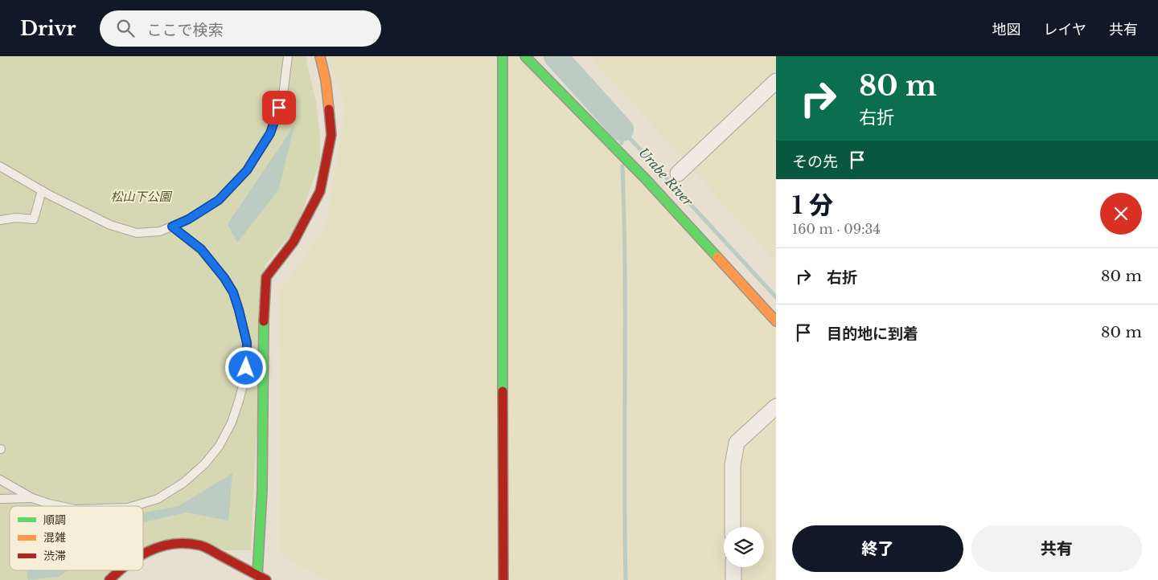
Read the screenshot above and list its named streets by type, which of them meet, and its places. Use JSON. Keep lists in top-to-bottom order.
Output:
{
  "water": ["Urabe River"],
  "parks": ["松山下公園"],
  "legend": ["順調", "混雑", "渋滞"],
  "page": {
    "header": "Drivr",
    "search": "ここで検索",
    "nav": ["地図", "レイヤ", "共有"],
    "turn": ["80 m", "右折"],
    "then": "その先",
    "heading": ["1 分", "160 m · 09:34"],
    "list": [
      {
        "name": "右折",
        "value": "80 m"
      },
      {
        "name": "目的地に到着",
        "value": "80 m"
      }
    ],
    "buttons": ["終了", "共有"]
  }
}
